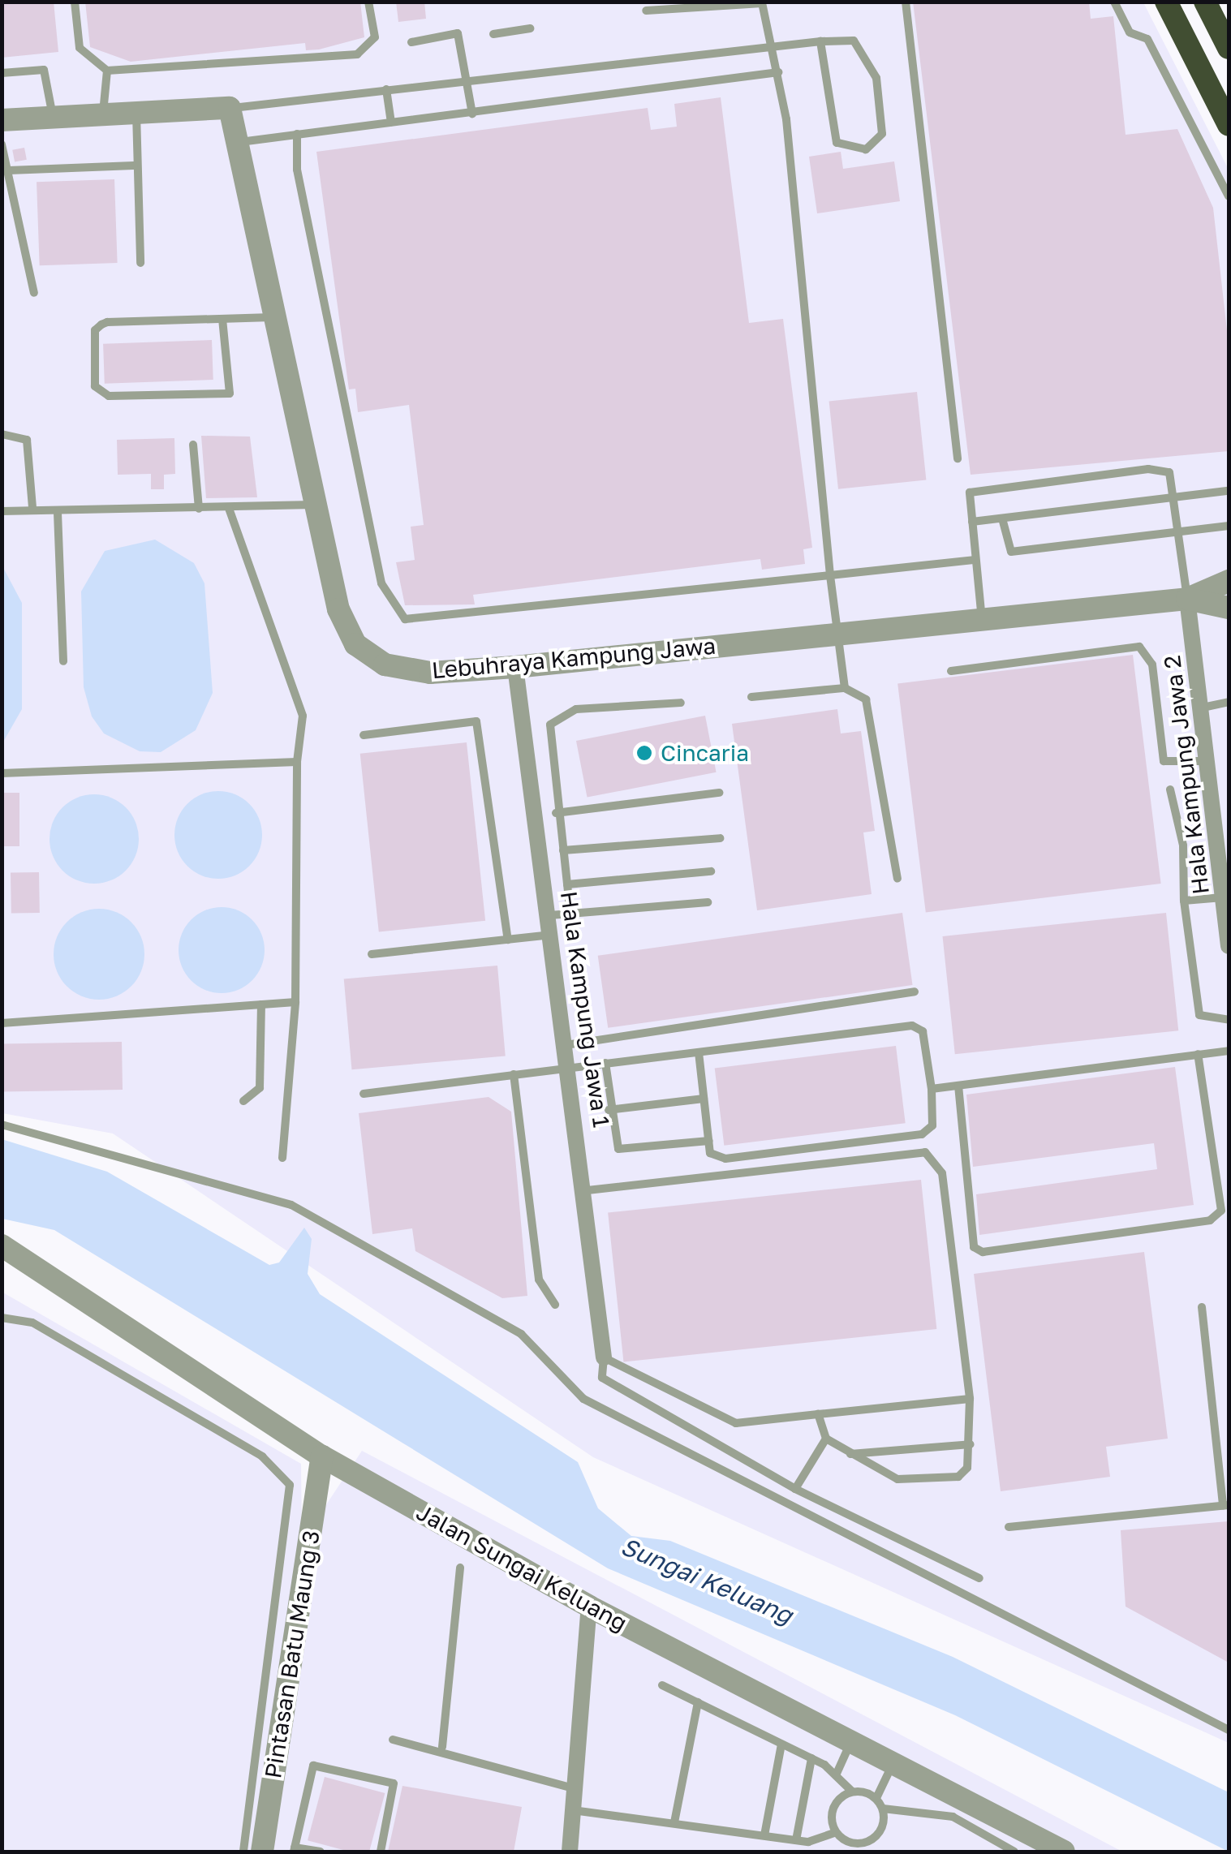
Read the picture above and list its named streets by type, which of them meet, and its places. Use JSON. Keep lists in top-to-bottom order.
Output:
{
  "streets": {
    "street": [
      "Lebuhraya Kampung Jawa",
      "Hala Kampung Jawa 2",
      "Hala Kampung Jawa 1",
      "Jalan Sungai Keluang",
      "Pintasan Batu Maung 3"
    ]
  },
  "crossings": [
    ["Lebuhraya Kampung Jawa", "Hala Kampung Jawa 2"],
    ["Lebuhraya Kampung Jawa", "Hala Kampung Jawa 1"],
    ["Jalan Sungai Keluang", "Pintasan Batu Maung 3"]
  ],
  "water": ["Sungai Keluang"],
  "places": ["Cincaria"]
}
